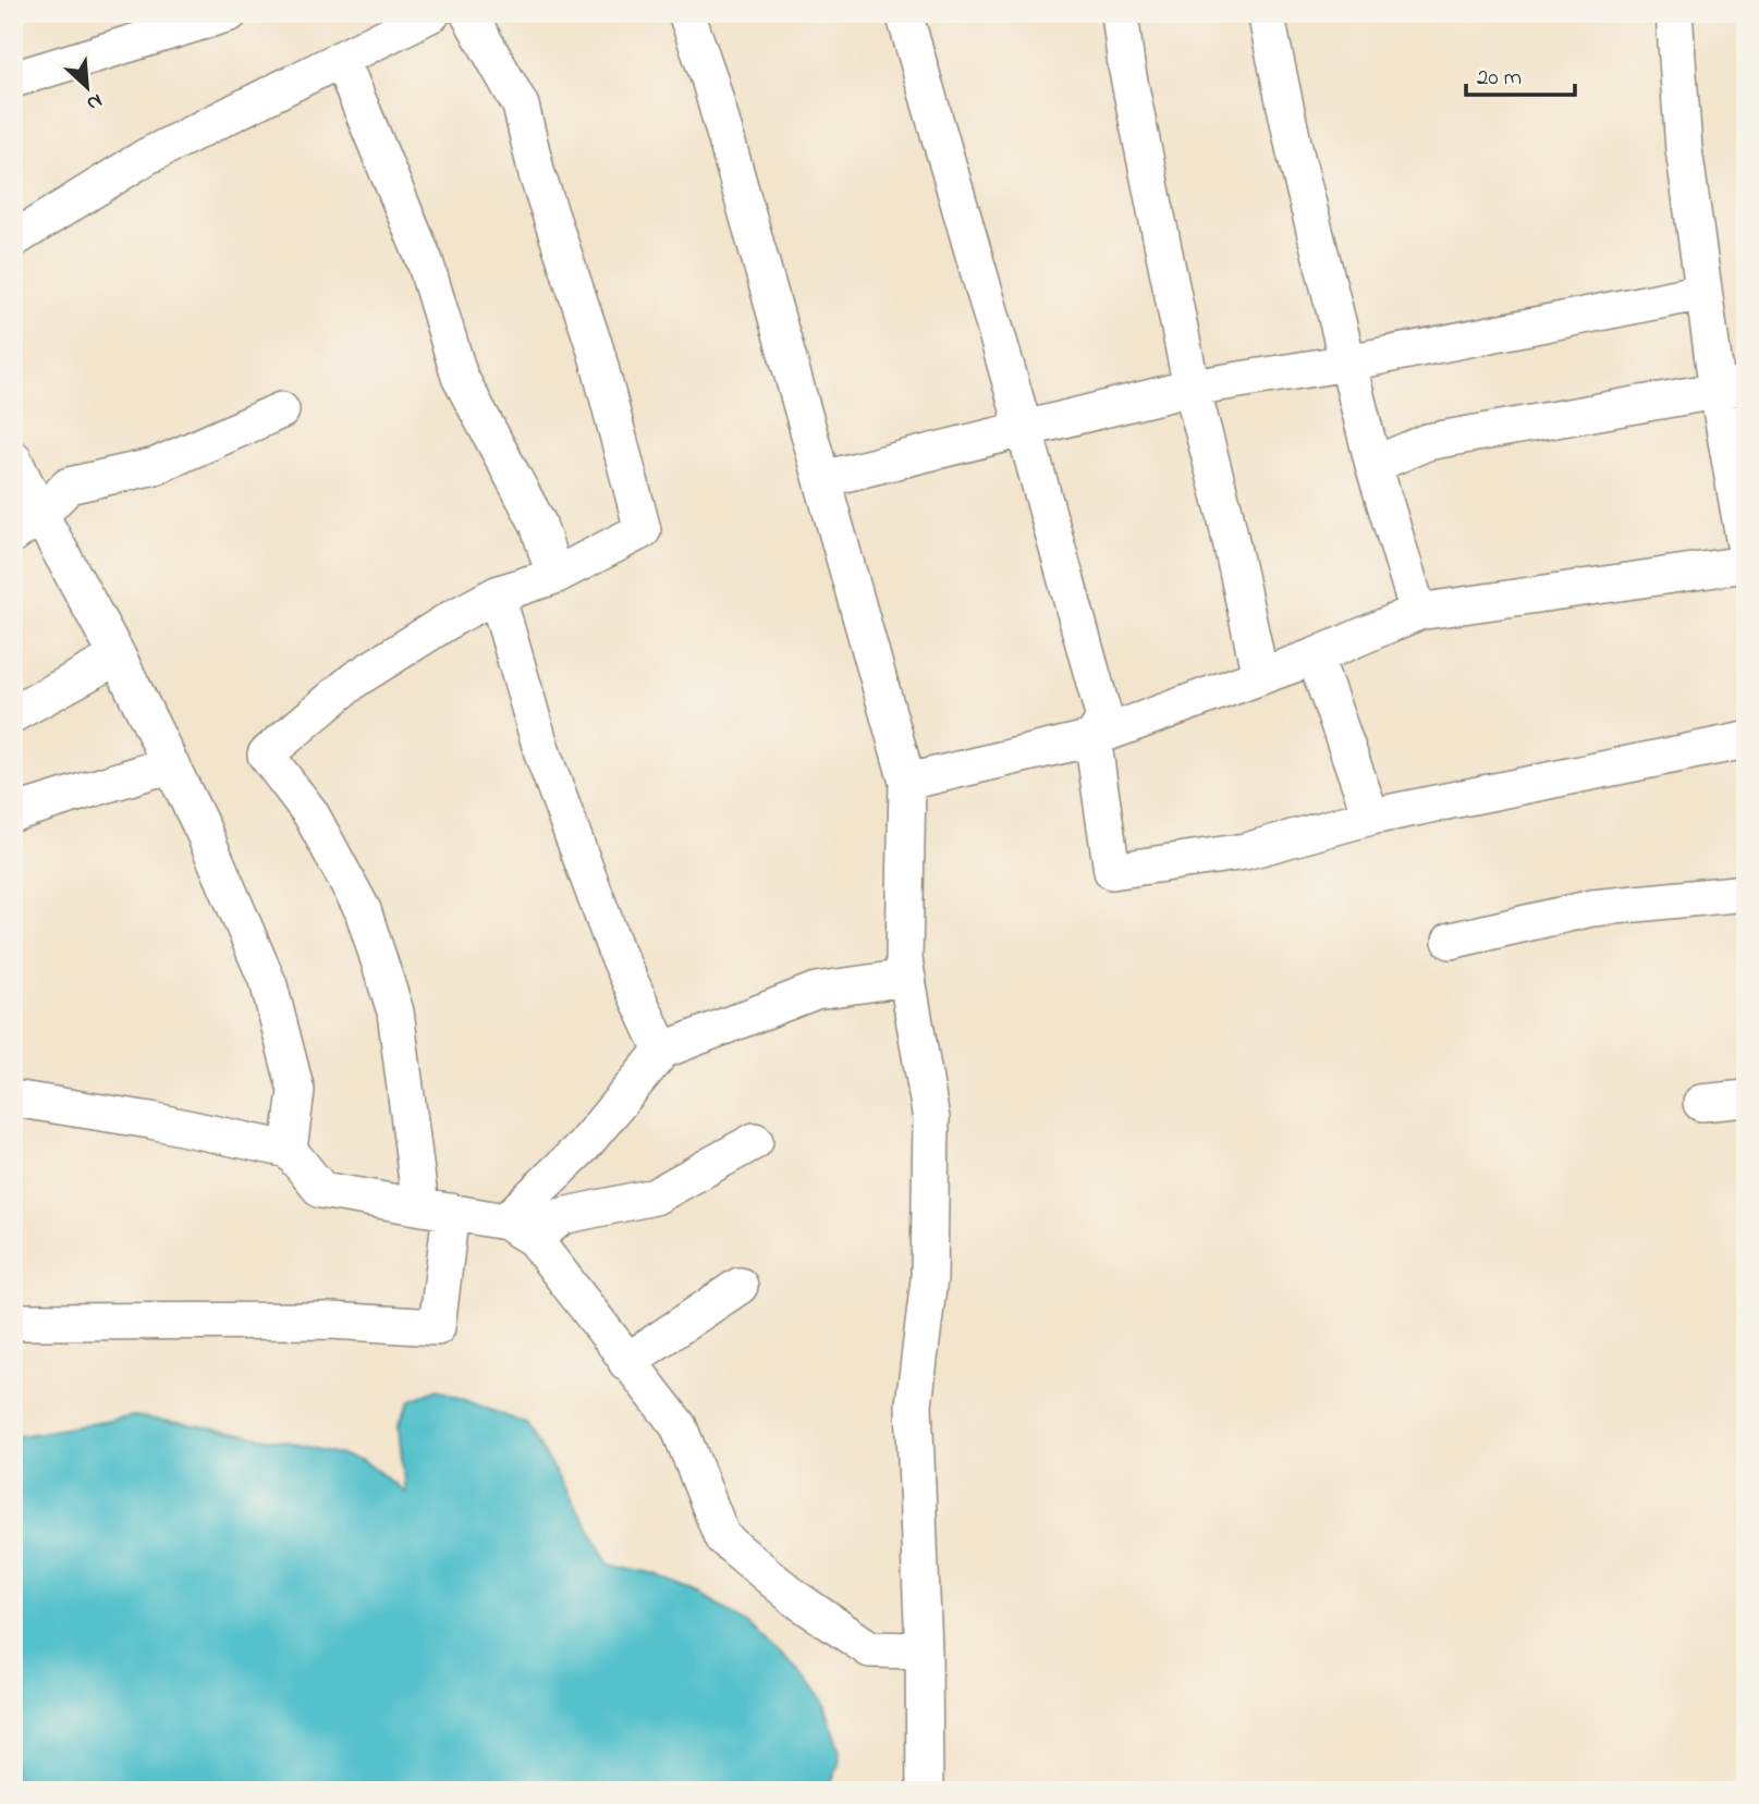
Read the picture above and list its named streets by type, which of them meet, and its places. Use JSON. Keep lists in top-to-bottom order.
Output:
{
  "scale_bar": "20 m",
  "north": "bottom right"
}
